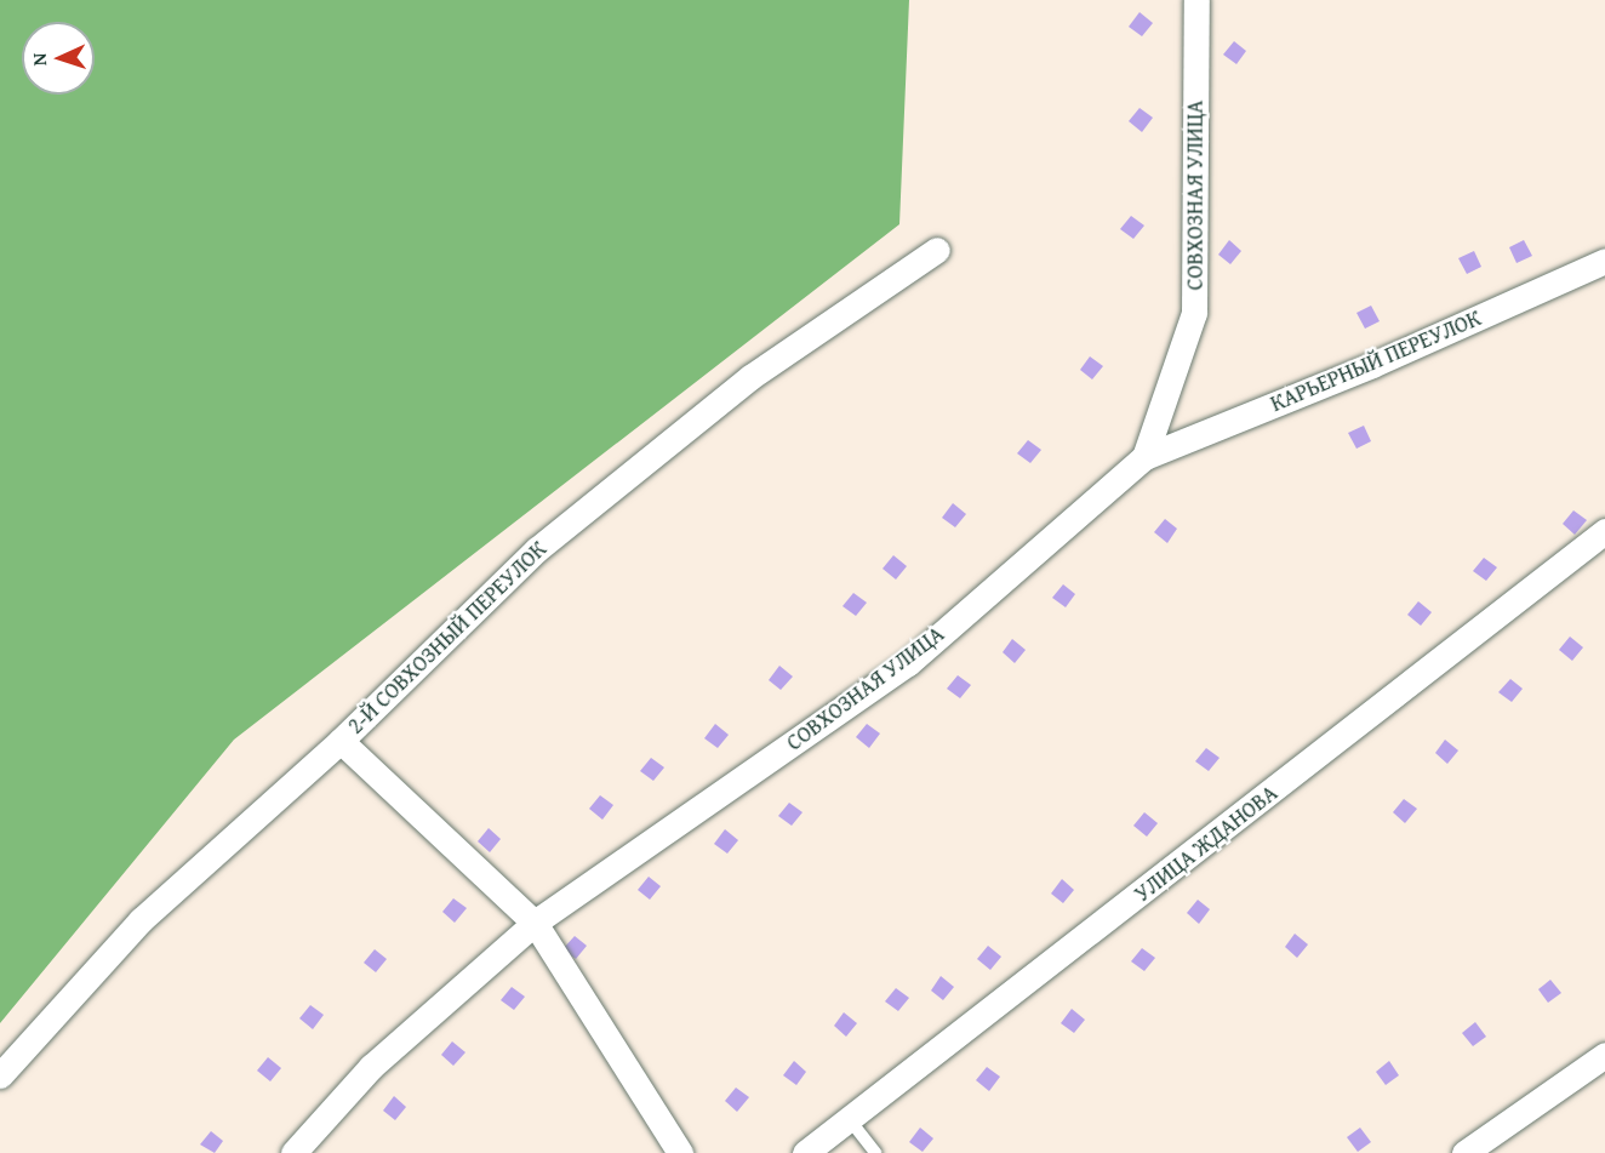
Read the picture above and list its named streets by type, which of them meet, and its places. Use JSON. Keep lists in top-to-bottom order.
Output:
{
  "streets": {
    "street": [
      "СОВХОЗНАЯ УЛИЦА",
      "КАРЬЕРНЫЙ ПЕРЕУЛОК",
      "2-Й СОВХОЗНЫЙ ПЕРЕУЛОК",
      "УЛИЦА ЖДАНОВА"
    ]
  },
  "crossings": [
    ["СОВХОЗНАЯ УЛИЦА", "КАРЬЕРНЫЙ ПЕРЕУЛОК"]
  ],
  "north": "left"
}
